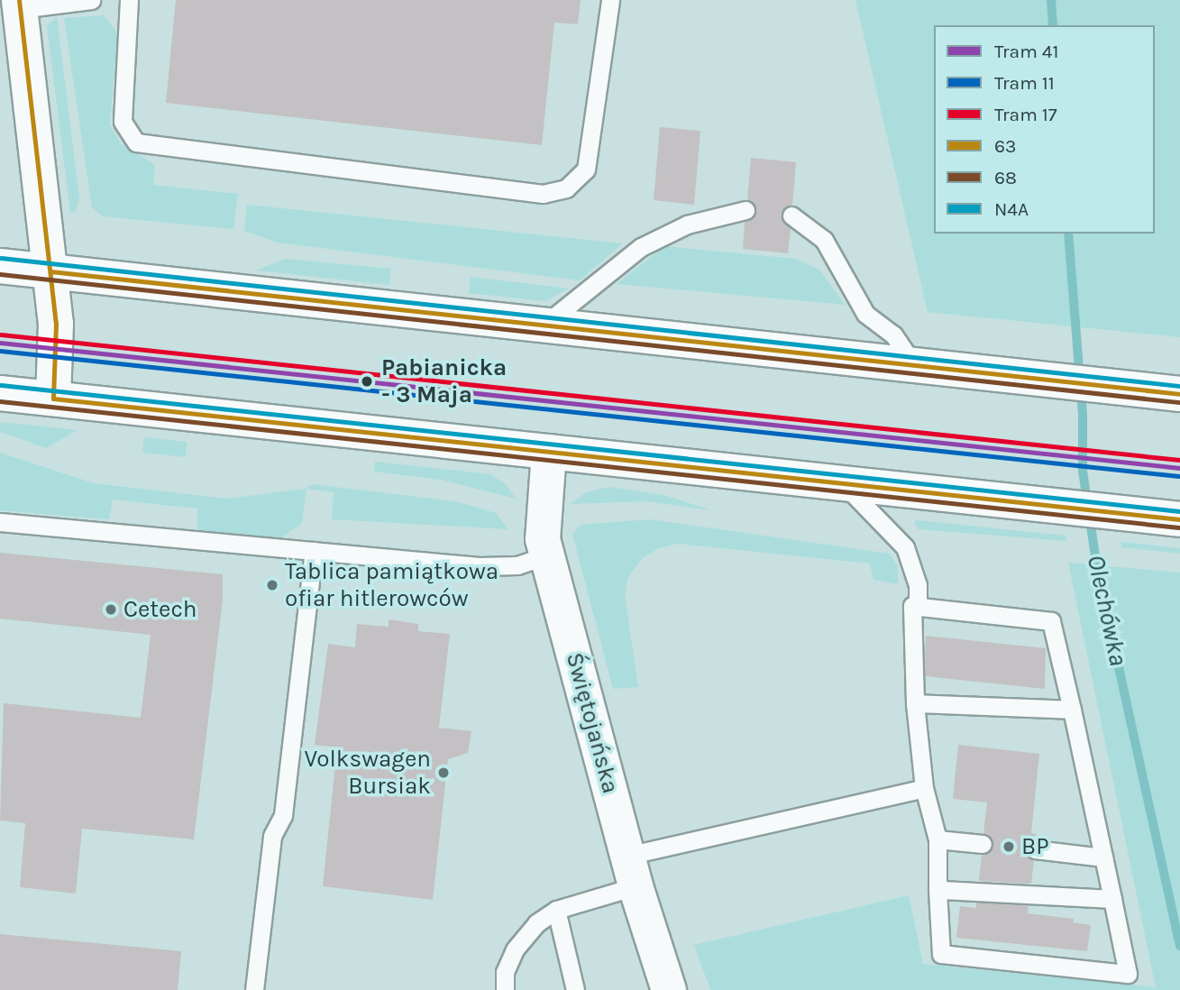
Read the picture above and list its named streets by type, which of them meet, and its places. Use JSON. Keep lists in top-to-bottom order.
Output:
{
  "streets": {
    "main road": ["Świętojańska"]
  },
  "water": ["Olechówka"],
  "places": [
    "Pabianicka - 3 Maja",
    "Tablica pamiątkowa ofiar hitlerowców",
    "Cetech",
    "Volkswagen Bursiak",
    "BP"
  ],
  "lines": [
    "transit line 63",
    "transit line N4A",
    "transit line 68",
    "tram line 17",
    "tram line 41",
    "tram line 11"
  ],
  "legend": [
    "Tram 41",
    "Tram 11",
    "Tram 17",
    "63",
    "68",
    "N4A"
  ]
}
